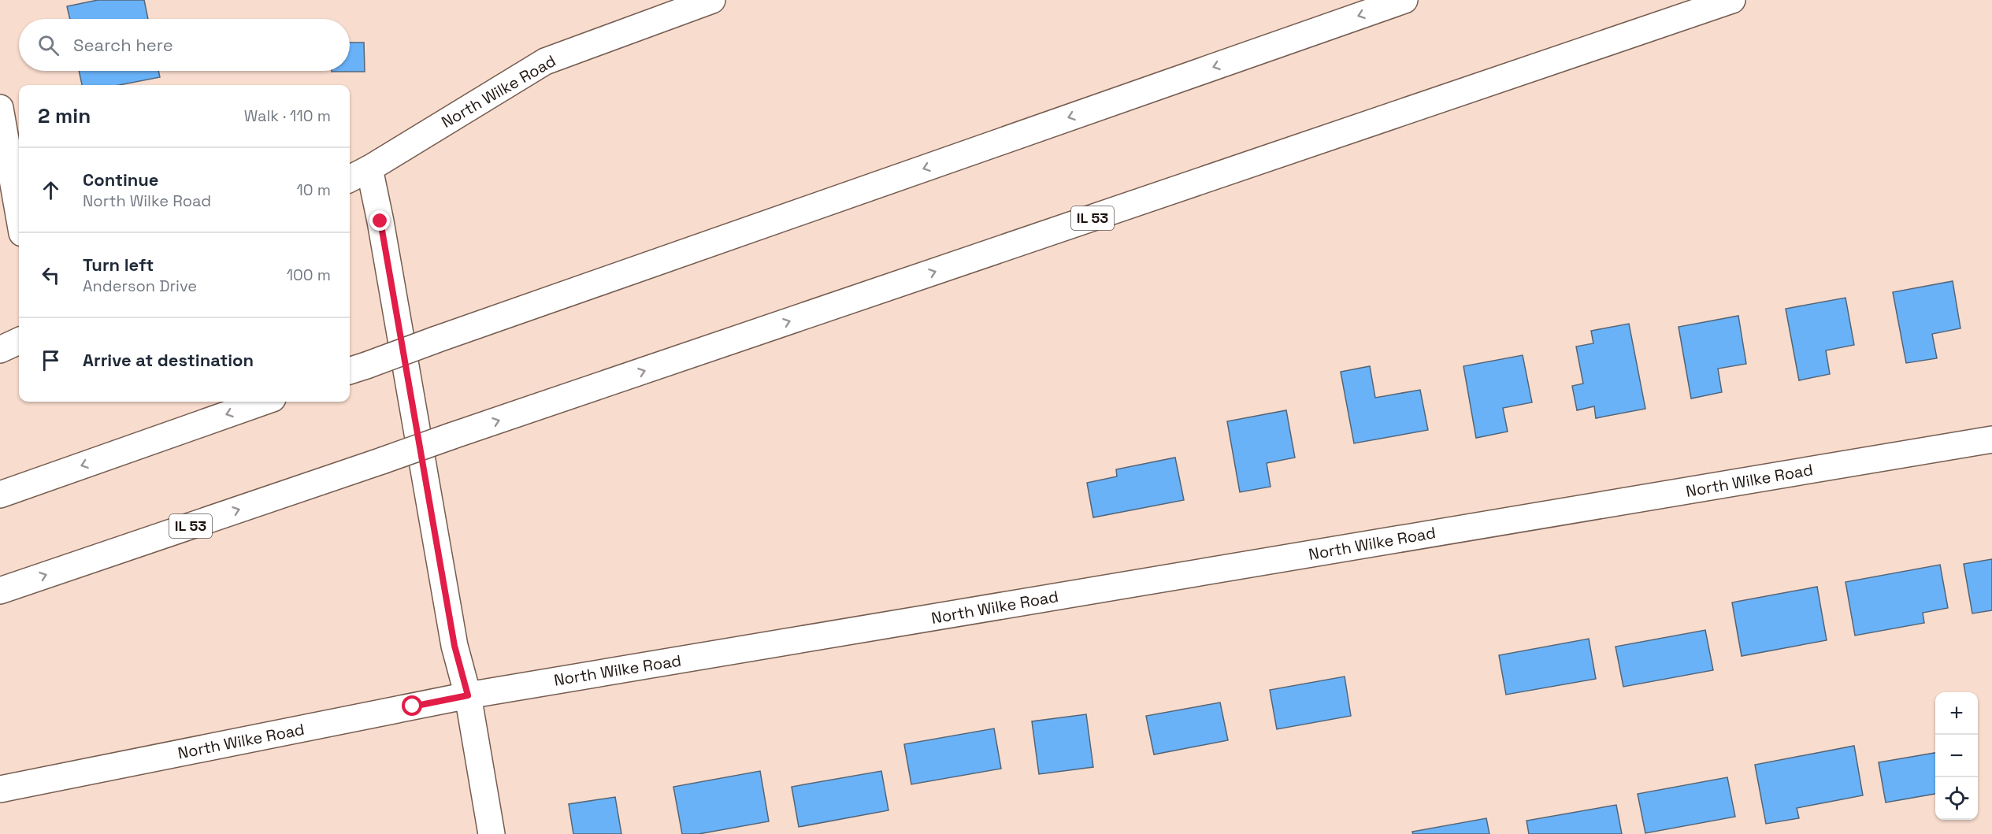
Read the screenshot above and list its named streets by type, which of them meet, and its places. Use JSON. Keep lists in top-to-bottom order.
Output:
{
  "streets": {
    "main road": ["North Wilke Road", "IL 53"]
  },
  "page": {
    "search": "Search here",
    "heading": ["2 min", "Walk · 110 m"],
    "list": [
      ["Continue", "North Wilke Road", "10 m"],
      ["Turn left", "Anderson Drive", "100 m"],
      "Arrive at destination"
    ],
    "map_buttons": ["+", "−"]
  }
}
